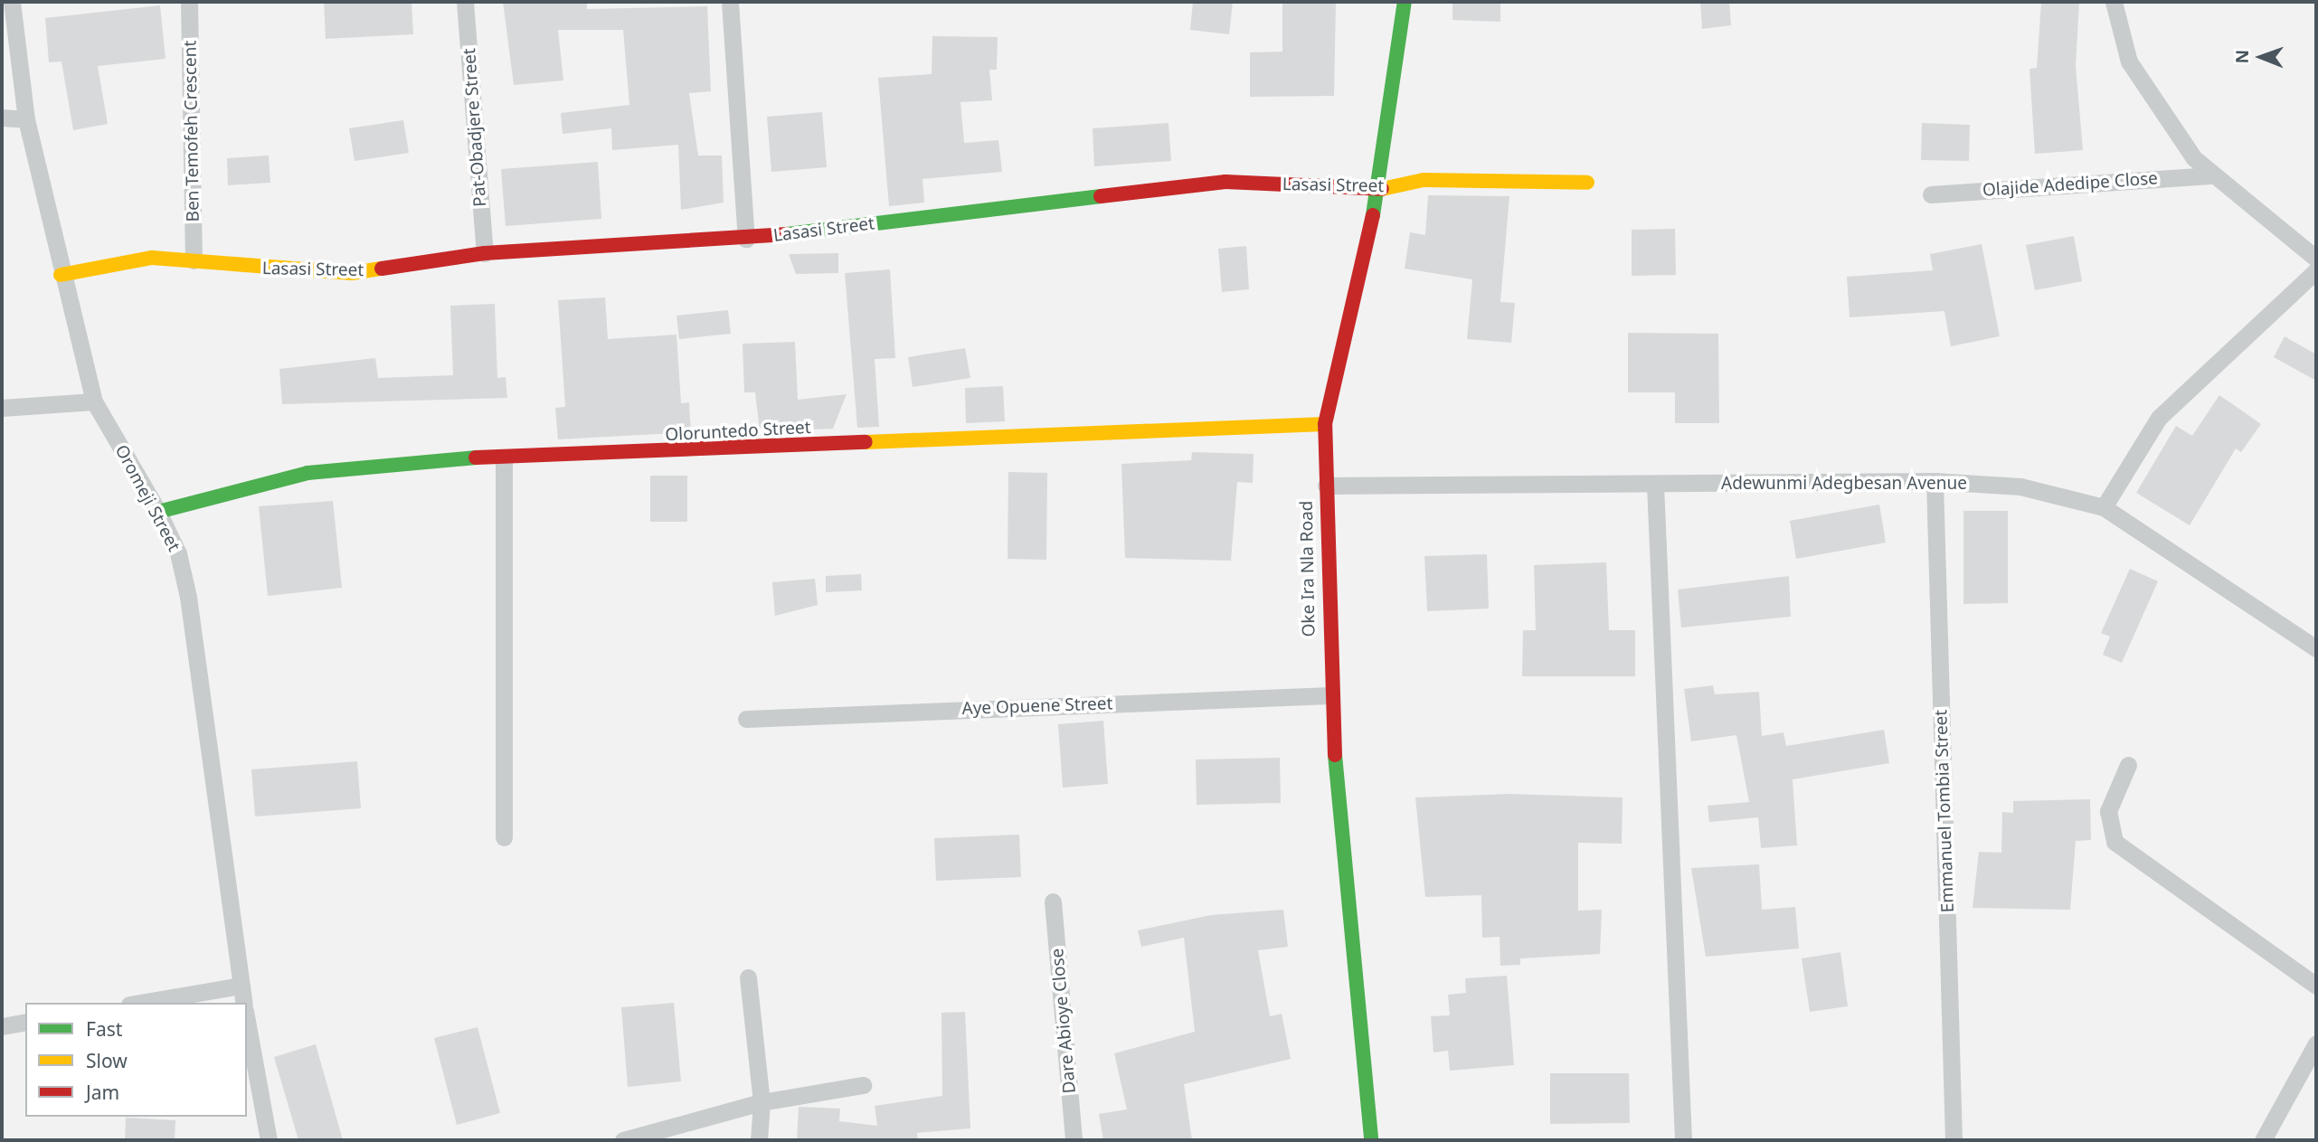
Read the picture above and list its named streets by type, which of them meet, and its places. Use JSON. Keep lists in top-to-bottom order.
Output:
{
  "streets": {
    "street": [
      "Pat-Obadjere Street",
      "Ben Temofeh Crescent",
      "Olajide Adedipe Close",
      "Lasasi Street",
      "Oloruntedo Street",
      "Adewunmi Adegbesan Avenue",
      "Oromeji Street",
      "Oke Ira Nla Road",
      "Aye Opuene Street",
      "Emmanuel Tombia Street",
      "Dare Abioye Close"
    ]
  },
  "crossings": [
    ["Pat-Obadjere Street", "Lasasi Street"],
    ["Ben Temofeh Crescent", "Lasasi Street"],
    ["Lasasi Street", "Oromeji Street"],
    ["Lasasi Street", "Oke Ira Nla Road"],
    ["Oloruntedo Street", "Oromeji Street"],
    ["Oloruntedo Street", "Oke Ira Nla Road"],
    ["Adewunmi Adegbesan Avenue", "Oke Ira Nla Road"],
    ["Adewunmi Adegbesan Avenue", "Emmanuel Tombia Street"],
    ["Oke Ira Nla Road", "Aye Opuene Street"]
  ],
  "legend": ["Fast", "Slow", "Jam"],
  "north": "left"
}
